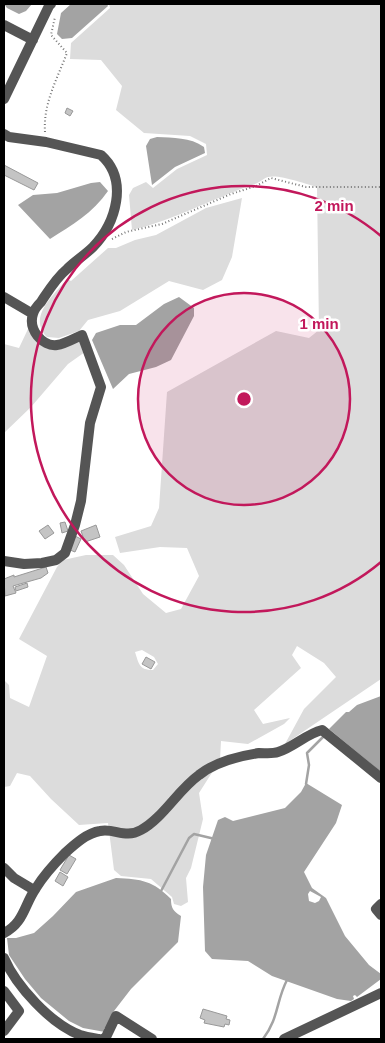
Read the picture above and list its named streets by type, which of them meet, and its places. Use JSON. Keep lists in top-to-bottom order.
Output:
{
  "rings": ["2 min", "1 min"]
}
